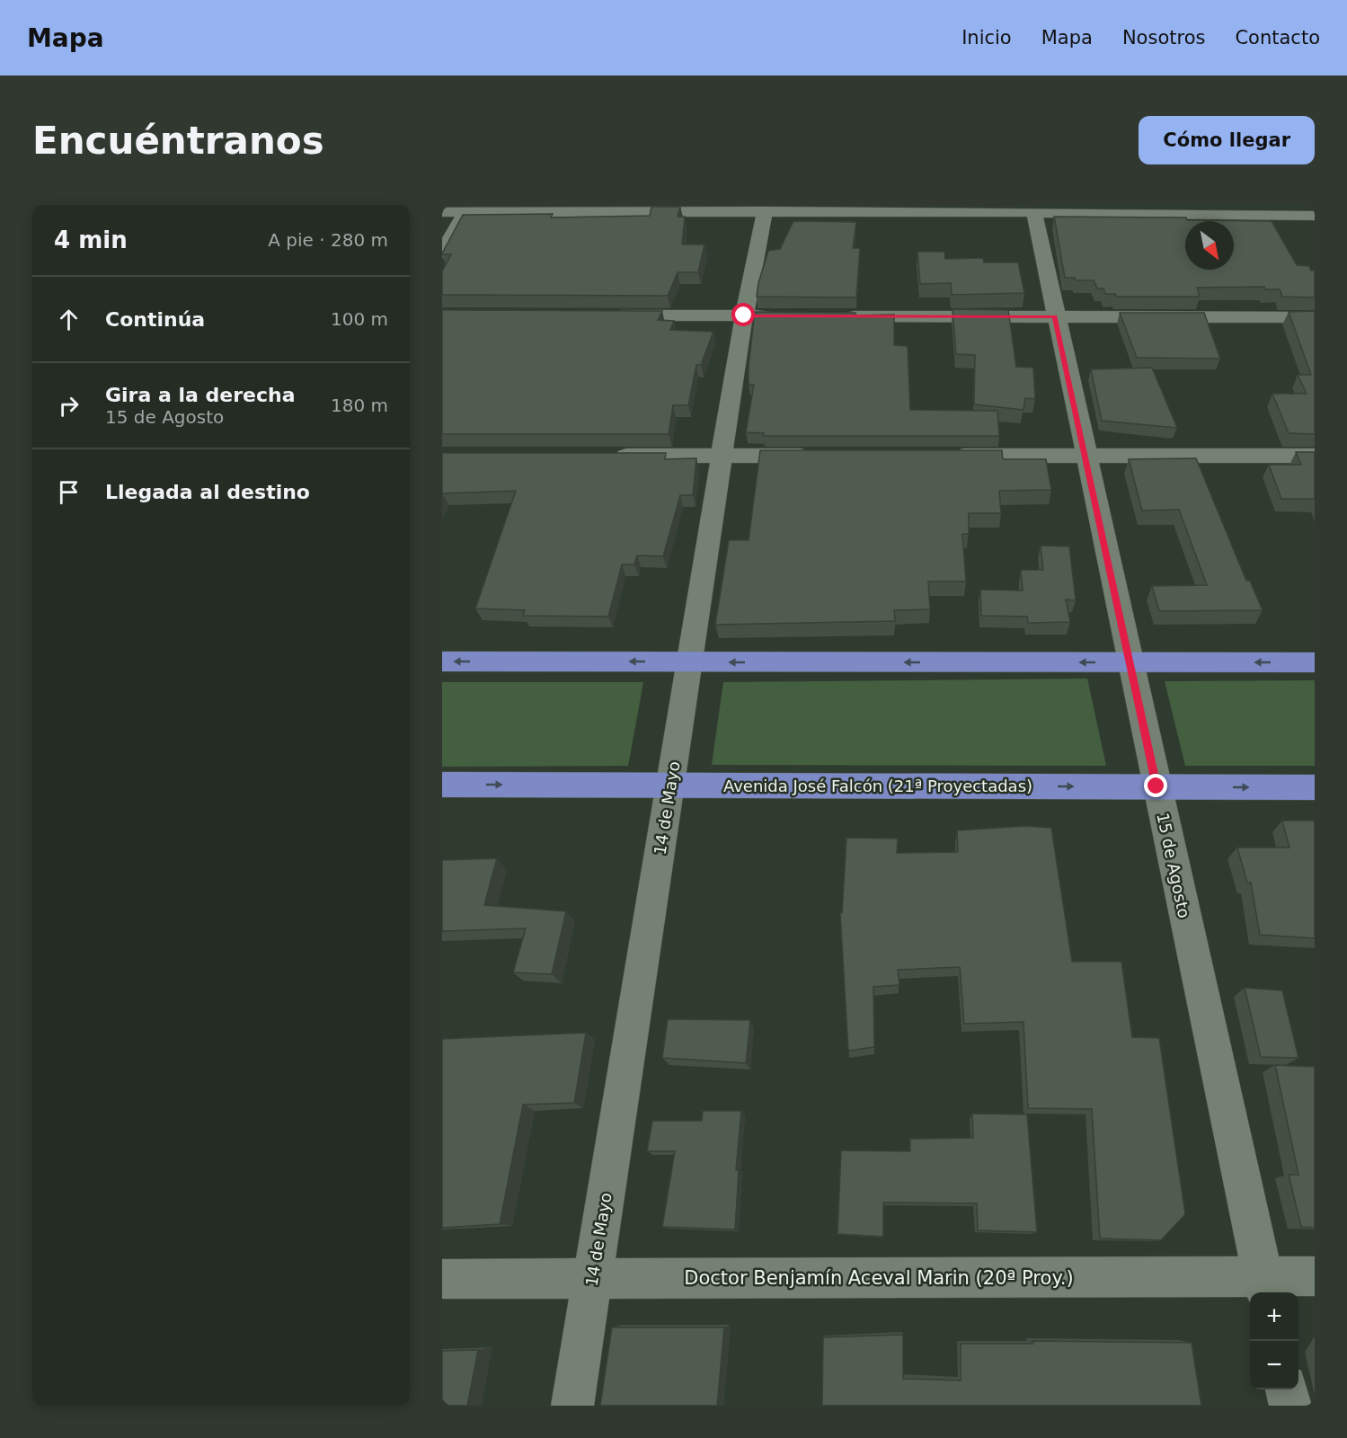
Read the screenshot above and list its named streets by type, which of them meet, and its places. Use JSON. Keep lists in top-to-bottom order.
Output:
{
  "streets": {
    "main road": ["Avenida José Falcón (21ª Proyectadas)"],
    "street": ["14 de Mayo", "15 de Agosto", "Doctor Benjamín Aceval Marin (20ª Proy.)"]
  },
  "crossings": [
    ["Avenida José Falcón (21ª Proyectadas)", "14 de Mayo"],
    ["Avenida José Falcón (21ª Proyectadas)", "15 de Agosto"],
    ["14 de Mayo", "Doctor Benjamín Aceval Marin (20ª Proy.)"],
    ["15 de Agosto", "Doctor Benjamín Aceval Marin (20ª Proy.)"]
  ],
  "north": "bottom right",
  "page": {
    "header": "Mapa",
    "nav": [
      "Inicio",
      "Mapa",
      "Nosotros",
      "Contacto"
    ],
    "buttons": "Cómo llegar",
    "title": "Encuéntranos",
    "heading": ["4 min", "A pie · 280 m"],
    "list": [
      ["Continúa", "100 m"],
      ["Gira a la derecha", "15 de Agosto", "180 m"],
      "Llegada al destino"
    ],
    "map_buttons": ["+", "−"]
  }
}
